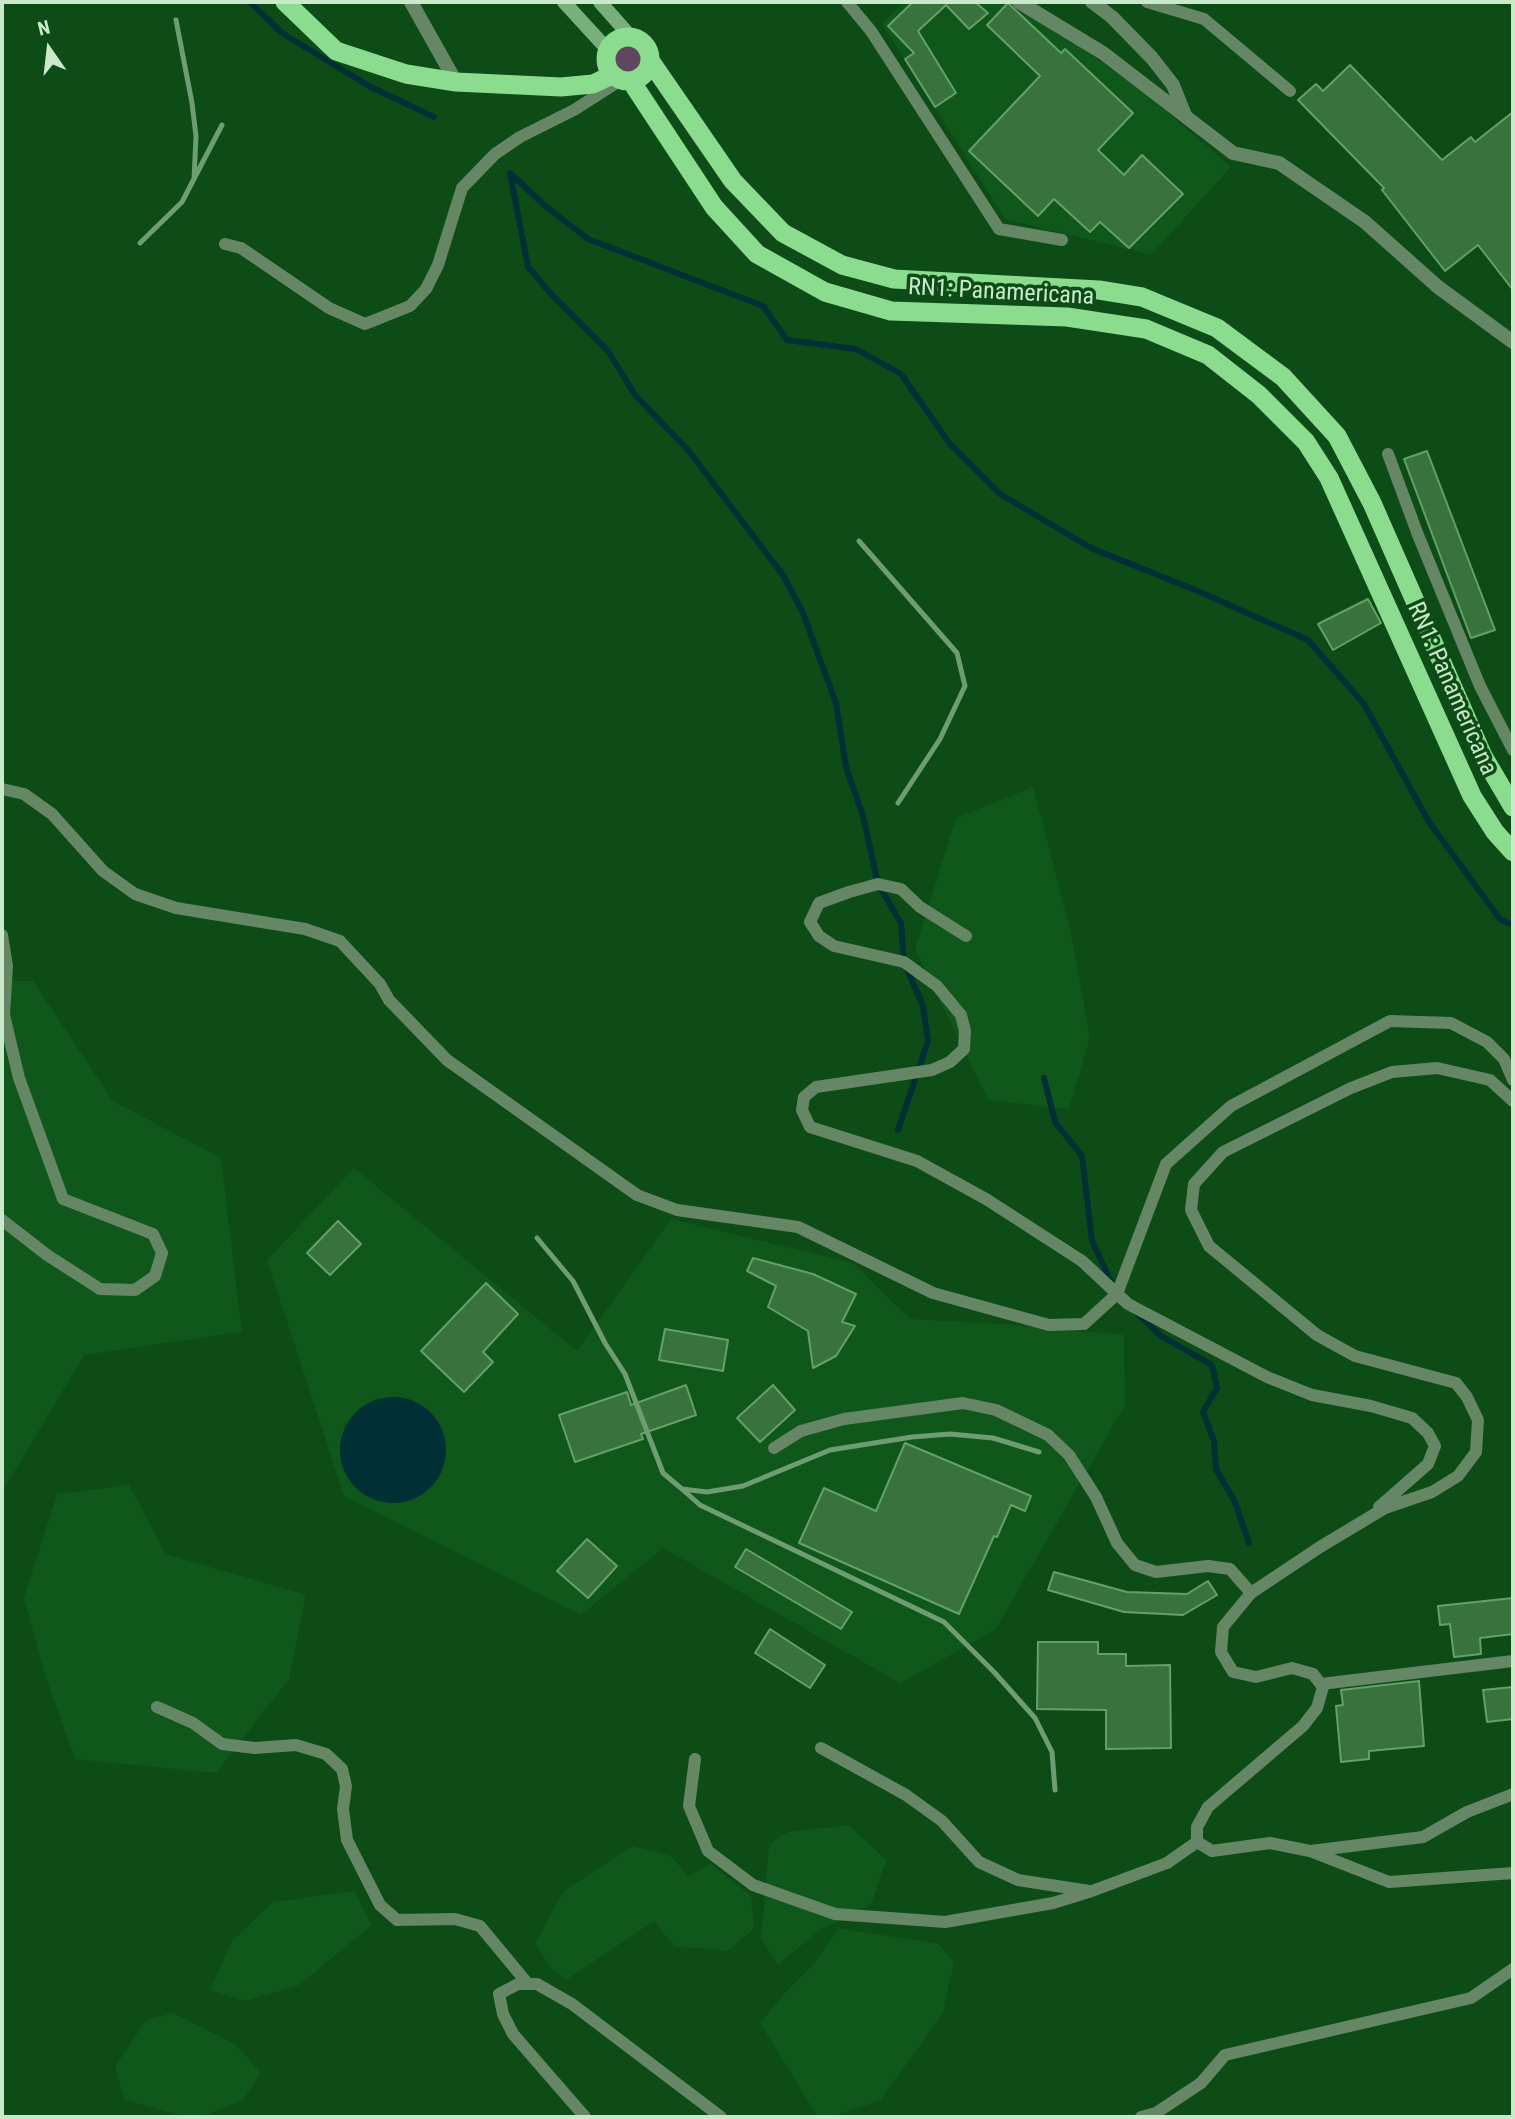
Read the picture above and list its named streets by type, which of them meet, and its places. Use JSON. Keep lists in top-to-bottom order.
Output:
{
  "streets": {
    "highway": ["RN1: Panamericana"]
  },
  "north": "top"
}
